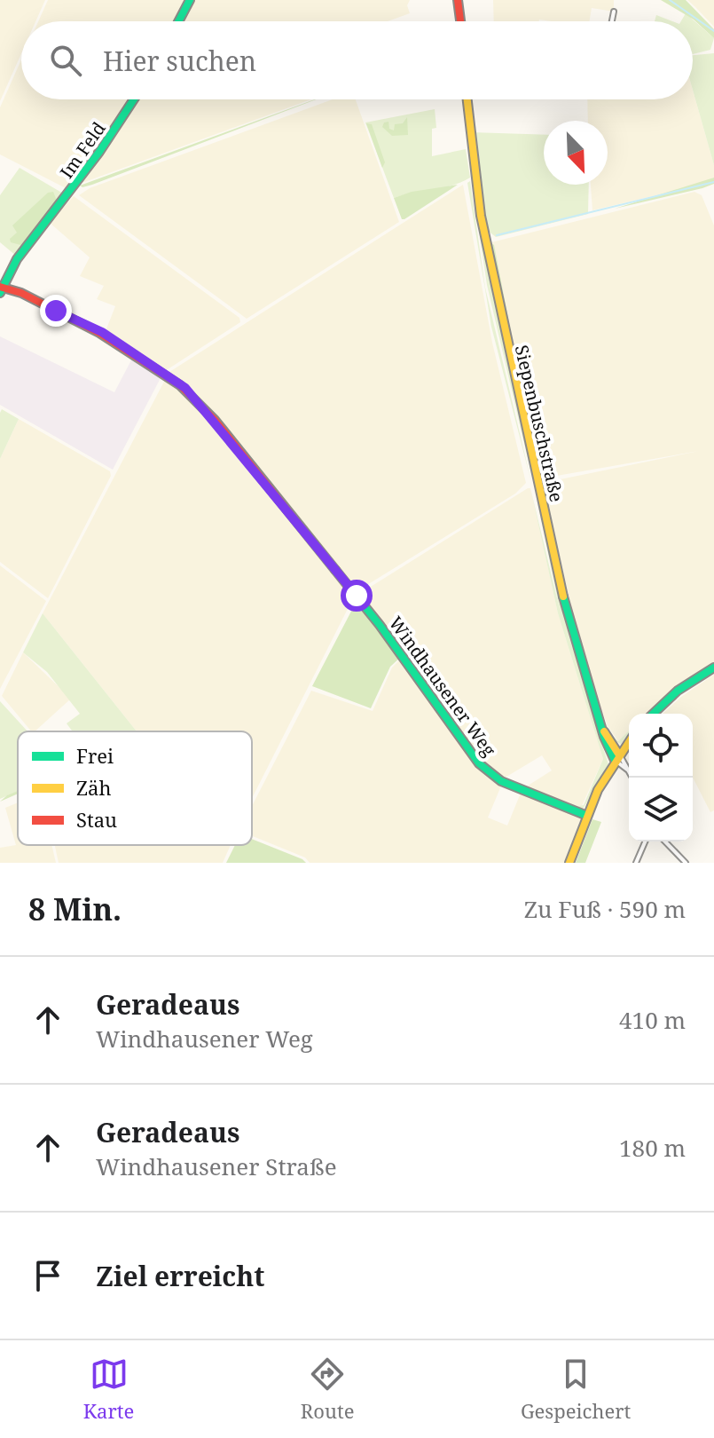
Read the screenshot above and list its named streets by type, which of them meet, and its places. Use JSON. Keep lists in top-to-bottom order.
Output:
{
  "streets": {
    "street": ["Im Feld", "Siepenbuschstraße", "Windhausener Weg"]
  },
  "crossings": [
    ["Im Feld", "Windhausener Weg"]
  ],
  "legend": ["Frei", "Zäh", "Stau"],
  "north": "bottom right",
  "page": {
    "search": "Hier suchen",
    "heading": ["8 Min.", "Zu Fuß · 590 m"],
    "list": [
      ["Geradeaus", "Windhausener Weg", "410 m"],
      ["Geradeaus", "Windhausener Straße", "180 m"],
      "Ziel erreicht"
    ],
    "nav": ["Karte", "Route", "Gespeichert"]
  }
}
